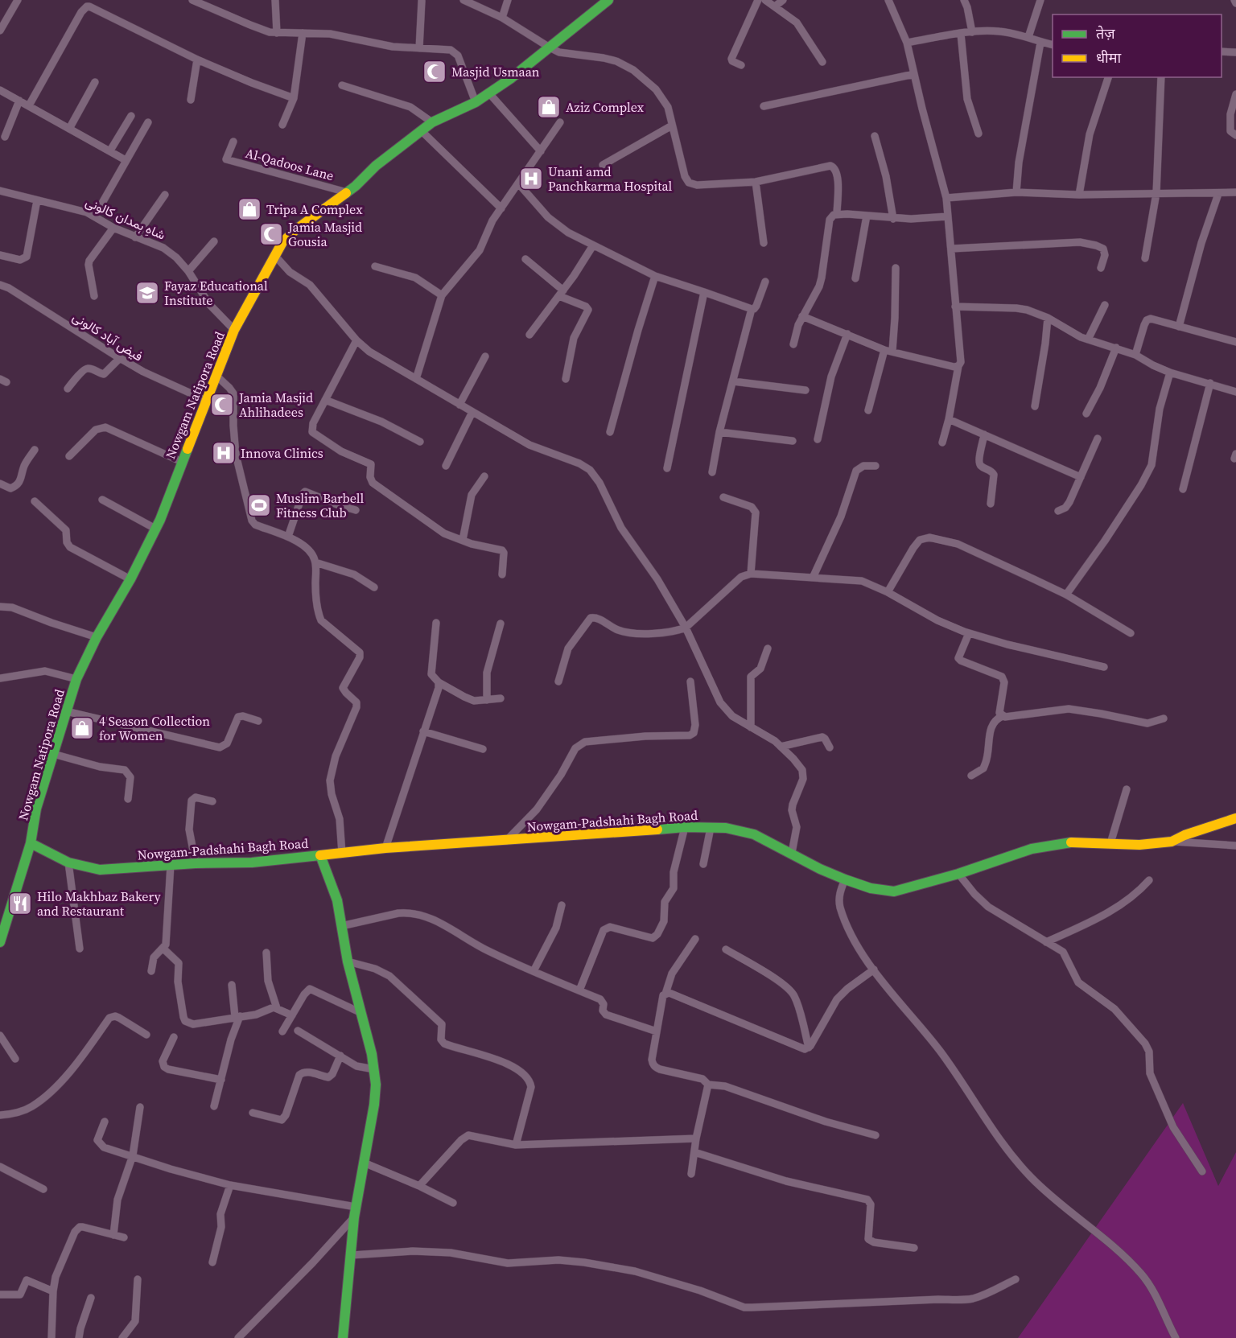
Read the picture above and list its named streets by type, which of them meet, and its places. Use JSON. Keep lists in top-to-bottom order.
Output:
{
  "streets": {
    "main road": ["Nowgam Natipora Road", "Nowgam-Padshahi Bagh Road"],
    "street": ["Al-Qadoos Lane", "شاہِ ہمدان کالونی", "فیض آباد کالونی"]
  },
  "crossings": [
    ["Al-Qadoos Lane", "Nowgam Natipora Road"],
    ["شاہِ ہمدان کالونی", "Nowgam Natipora Road"],
    ["فیض آباد کالونی", "Nowgam Natipora Road"],
    ["Nowgam Natipora Road", "Nowgam-Padshahi Bagh Road"]
  ],
  "places": {
    "mosque": ["Masjid Usmaan", "Jamia Masjid Gousia", "Jamia Masjid Ahlihadees"],
    "shop": ["Aziz Complex", "Tripa A Complex", "4 Season Collection for Women"],
    "hospital": ["Unani amd Panchkarma Hospital", "Innova Clinics"],
    "school or university": ["Fayaz Educational Institute"],
    "sports": ["Muslim Barbell Fitness Club"],
    "restaurant": ["Hilo Makhbaz Bakery and Restaurant"]
  },
  "legend": ["तेज़", "धीमा"]
}
